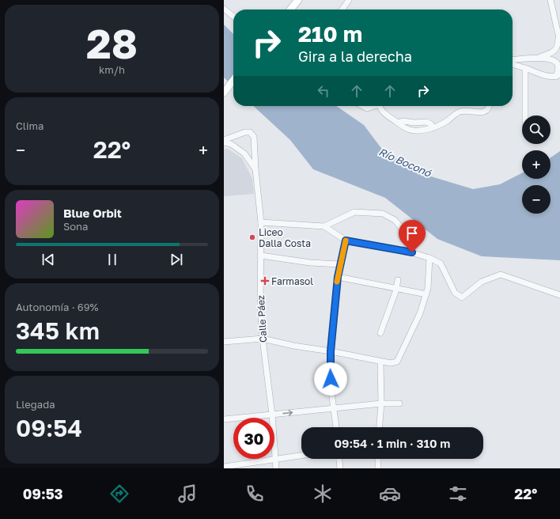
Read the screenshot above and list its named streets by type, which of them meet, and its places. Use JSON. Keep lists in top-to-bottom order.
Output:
{
  "streets": {
    "street": ["Calle Páez"]
  },
  "water": ["Río Boconó"],
  "places": {
    "other": ["Liceo Dalla Costa"],
    "health": ["Farmasol"]
  },
  "page": {
    "tile": [
      ["28", "km/h"],
      "Clima",
      ["Autonomía · 69%", "345 km"],
      ["Llegada", "09:54"]
    ],
    "turn": ["210 m", "Gira a la derecha"],
    "map_buttons": ["+", "−"],
    "heat": ["−", "22°", "+"],
    "song": ["Blue Orbit", "Sona"],
    "limit": "30",
    "trip": "09:54 · 1 min · 310 m",
    "tabs": ["09:53", "22°"]
  }
}
